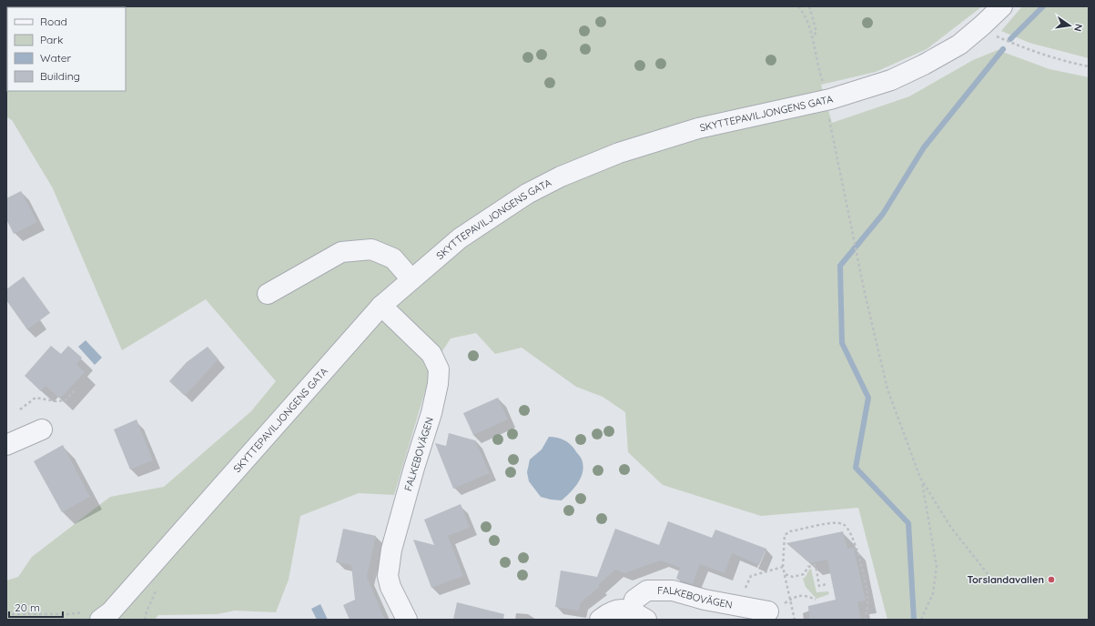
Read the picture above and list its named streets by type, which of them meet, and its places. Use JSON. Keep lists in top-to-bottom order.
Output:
{
  "streets": {
    "street": ["SKYTTEPAVILJONGENS GATA", "FALKEBOVÄGEN"]
  },
  "crossings": [
    ["SKYTTEPAVILJONGENS GATA", "FALKEBOVÄGEN"]
  ],
  "places": ["Torslandavallen"],
  "legend": [
    "Road",
    "Park",
    "Water",
    "Building"
  ],
  "scale_bar": "20 m",
  "north": "right"
}
